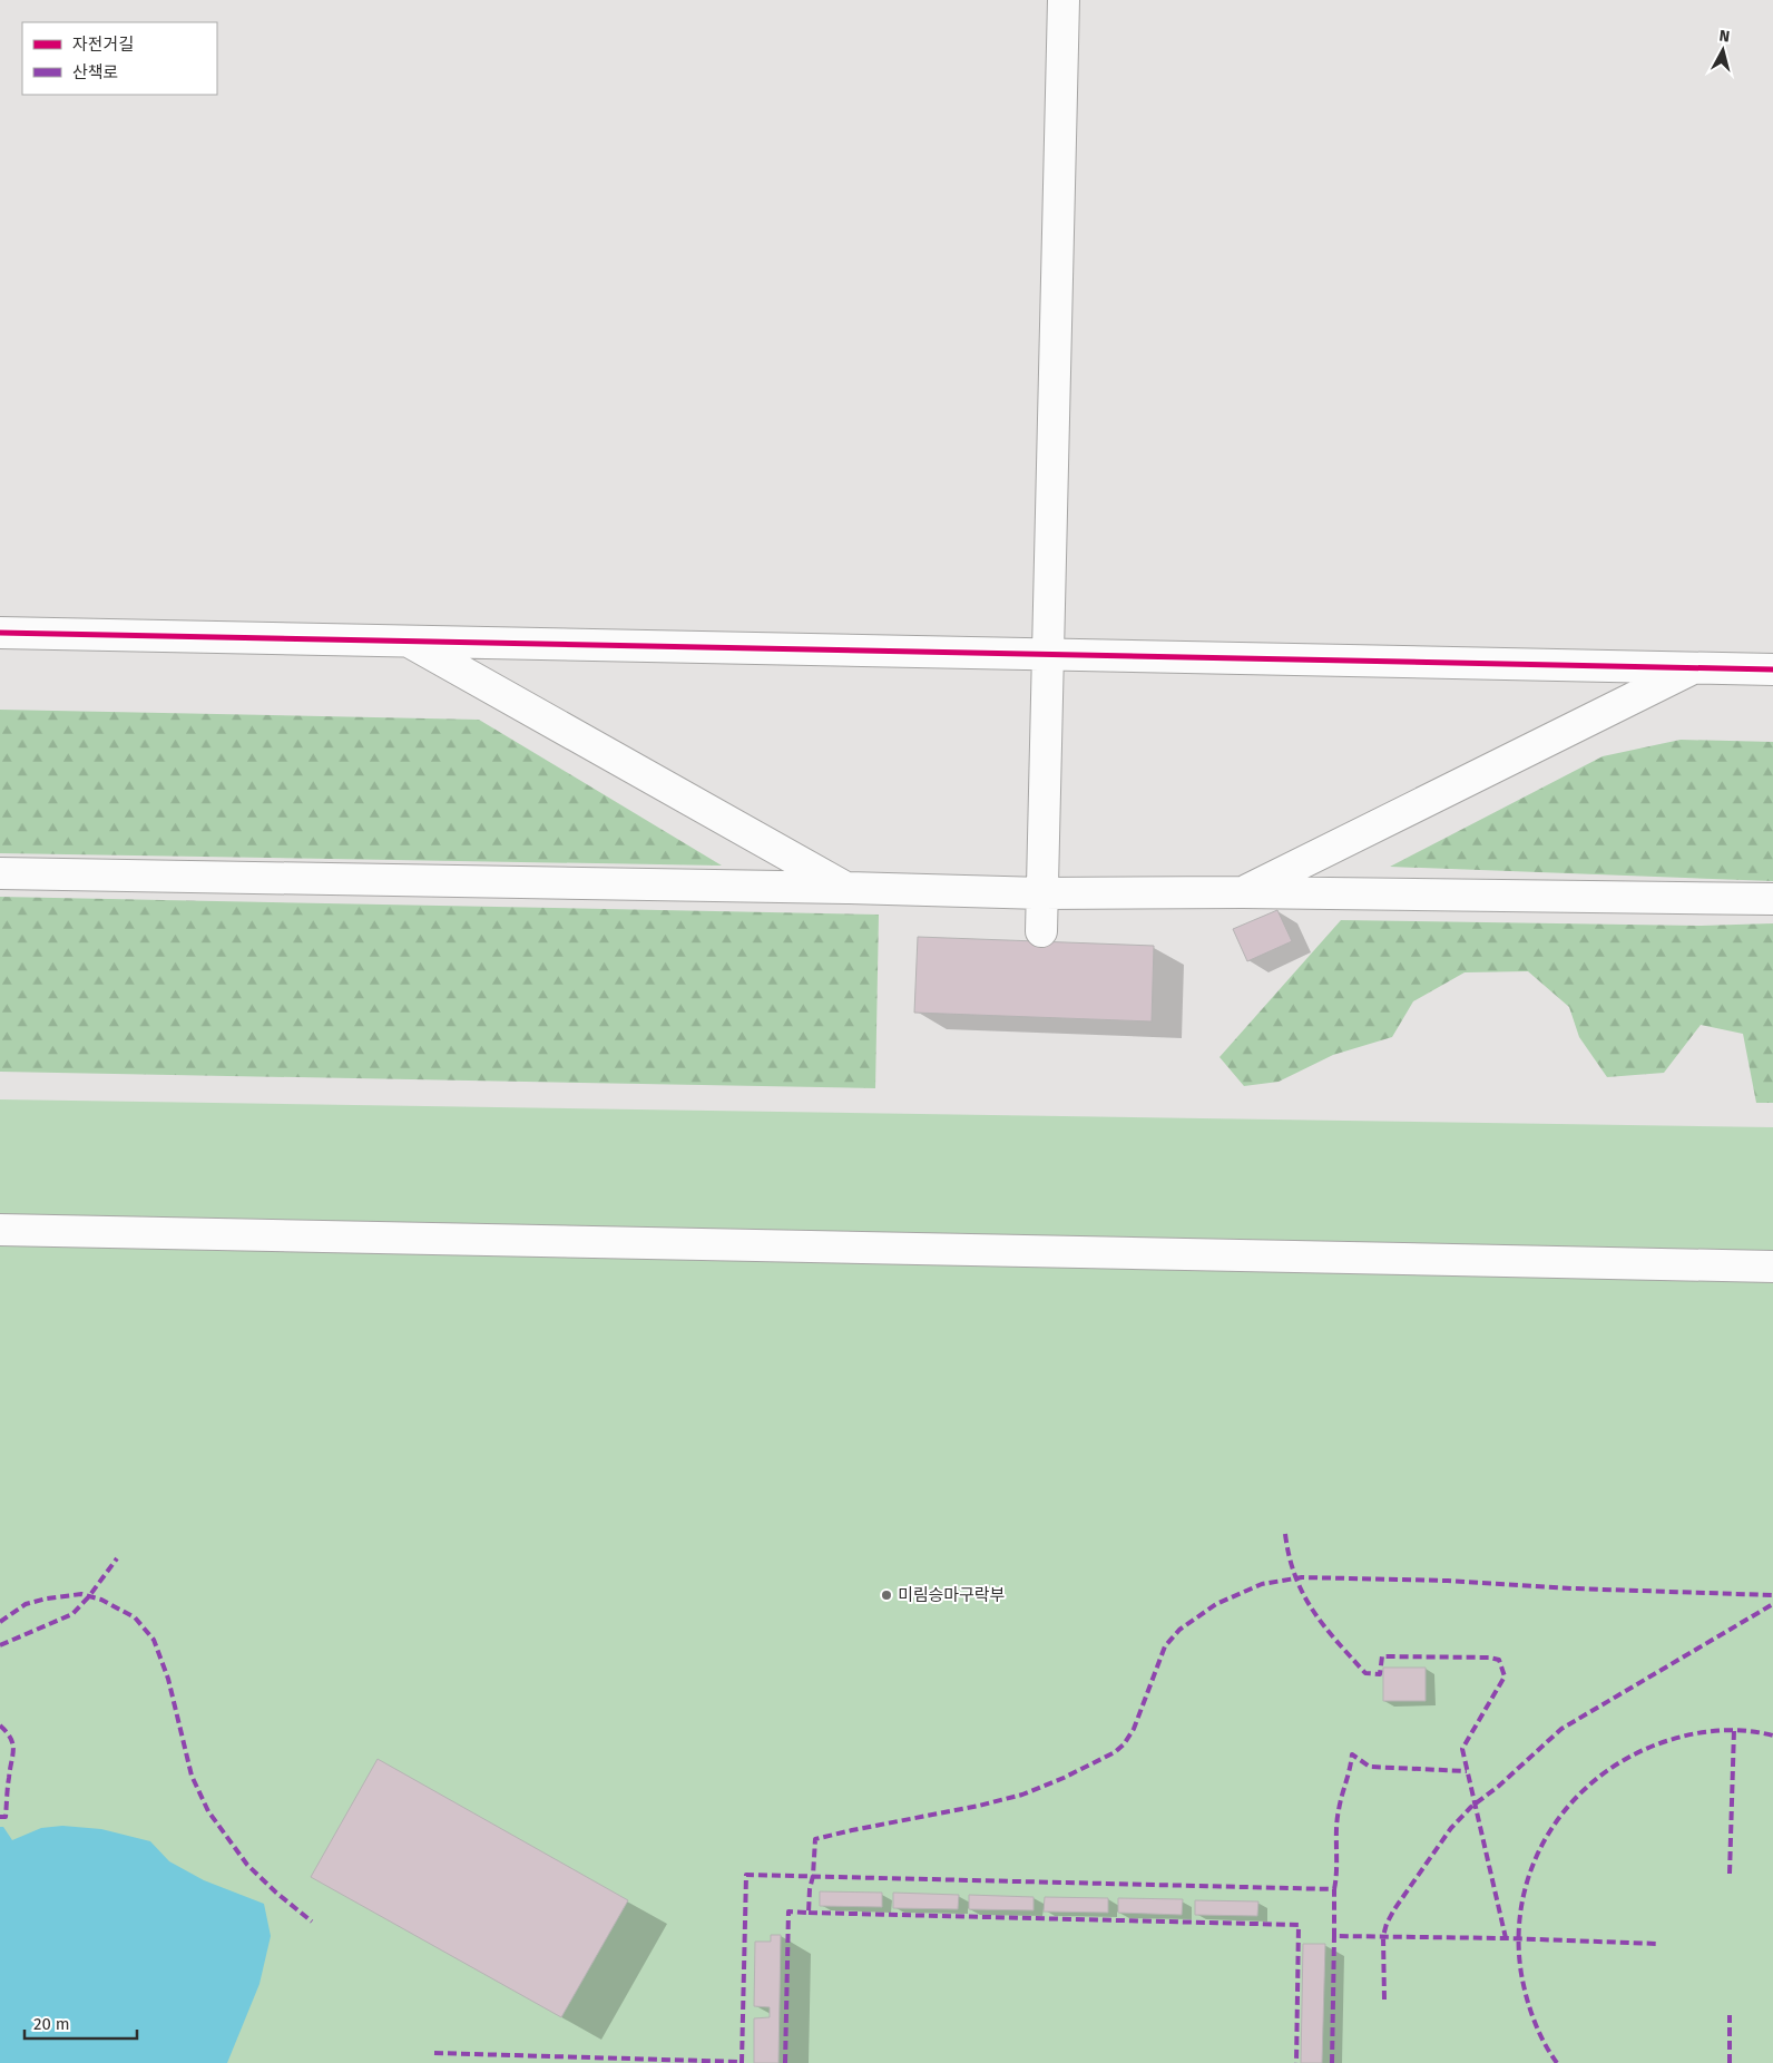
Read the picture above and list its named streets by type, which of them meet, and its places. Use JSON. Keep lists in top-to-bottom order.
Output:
{
  "places": ["미림승마구락부"],
  "legend": ["자전거길", "산책로"],
  "scale_bar": "20 m",
  "north": "top"
}
